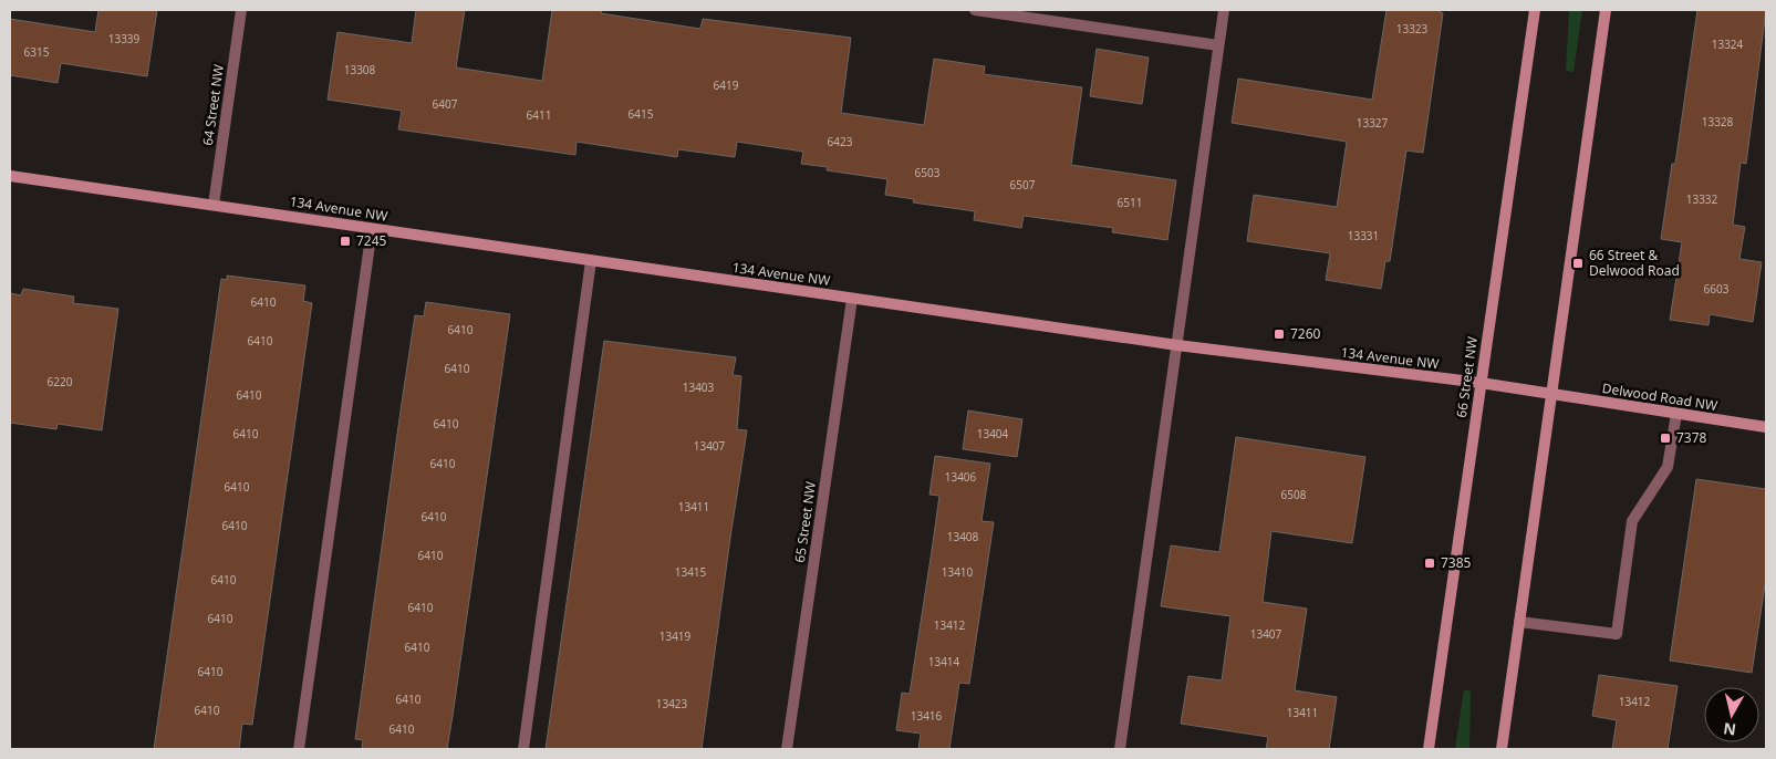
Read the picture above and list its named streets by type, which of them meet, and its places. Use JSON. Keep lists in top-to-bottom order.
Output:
{
  "streets": {
    "street": [
      "64 Street NW",
      "134 Avenue NW",
      "66 Street NW",
      "Delwood Road NW",
      "65 Street NW"
    ]
  },
  "crossings": [
    ["64 Street NW", "134 Avenue NW"],
    ["134 Avenue NW", "66 Street NW"],
    ["134 Avenue NW", "Delwood Road NW"],
    ["134 Avenue NW", "65 Street NW"]
  ],
  "places": {
    "transit": [
      "7245",
      "66 Street & Delwood Road",
      "7260",
      "7378",
      "7385"
    ]
  },
  "house_numbers": [
    "13323",
    "13339",
    "13324",
    "6315",
    "13308",
    "6419",
    "6407",
    "6415",
    "6411",
    "13328",
    "13327",
    "6423",
    "6503",
    "6507",
    "13332",
    "6511",
    "13331",
    "6603",
    "6410",
    "6410",
    "6410",
    "6410",
    "6220",
    "13403",
    "6410",
    "6410",
    "6410",
    "13404",
    "13407",
    "6410",
    "13406",
    "6410",
    "6508",
    "13411",
    "6410",
    "6410",
    "13408",
    "6410",
    "13415",
    "13410",
    "6410",
    "6410",
    "6410",
    "13412",
    "13407",
    "13419",
    "6410",
    "13414",
    "6410",
    "6410",
    "13412",
    "13423",
    "6410",
    "13411",
    "13416",
    "6410"
  ],
  "north": "bottom"
}
